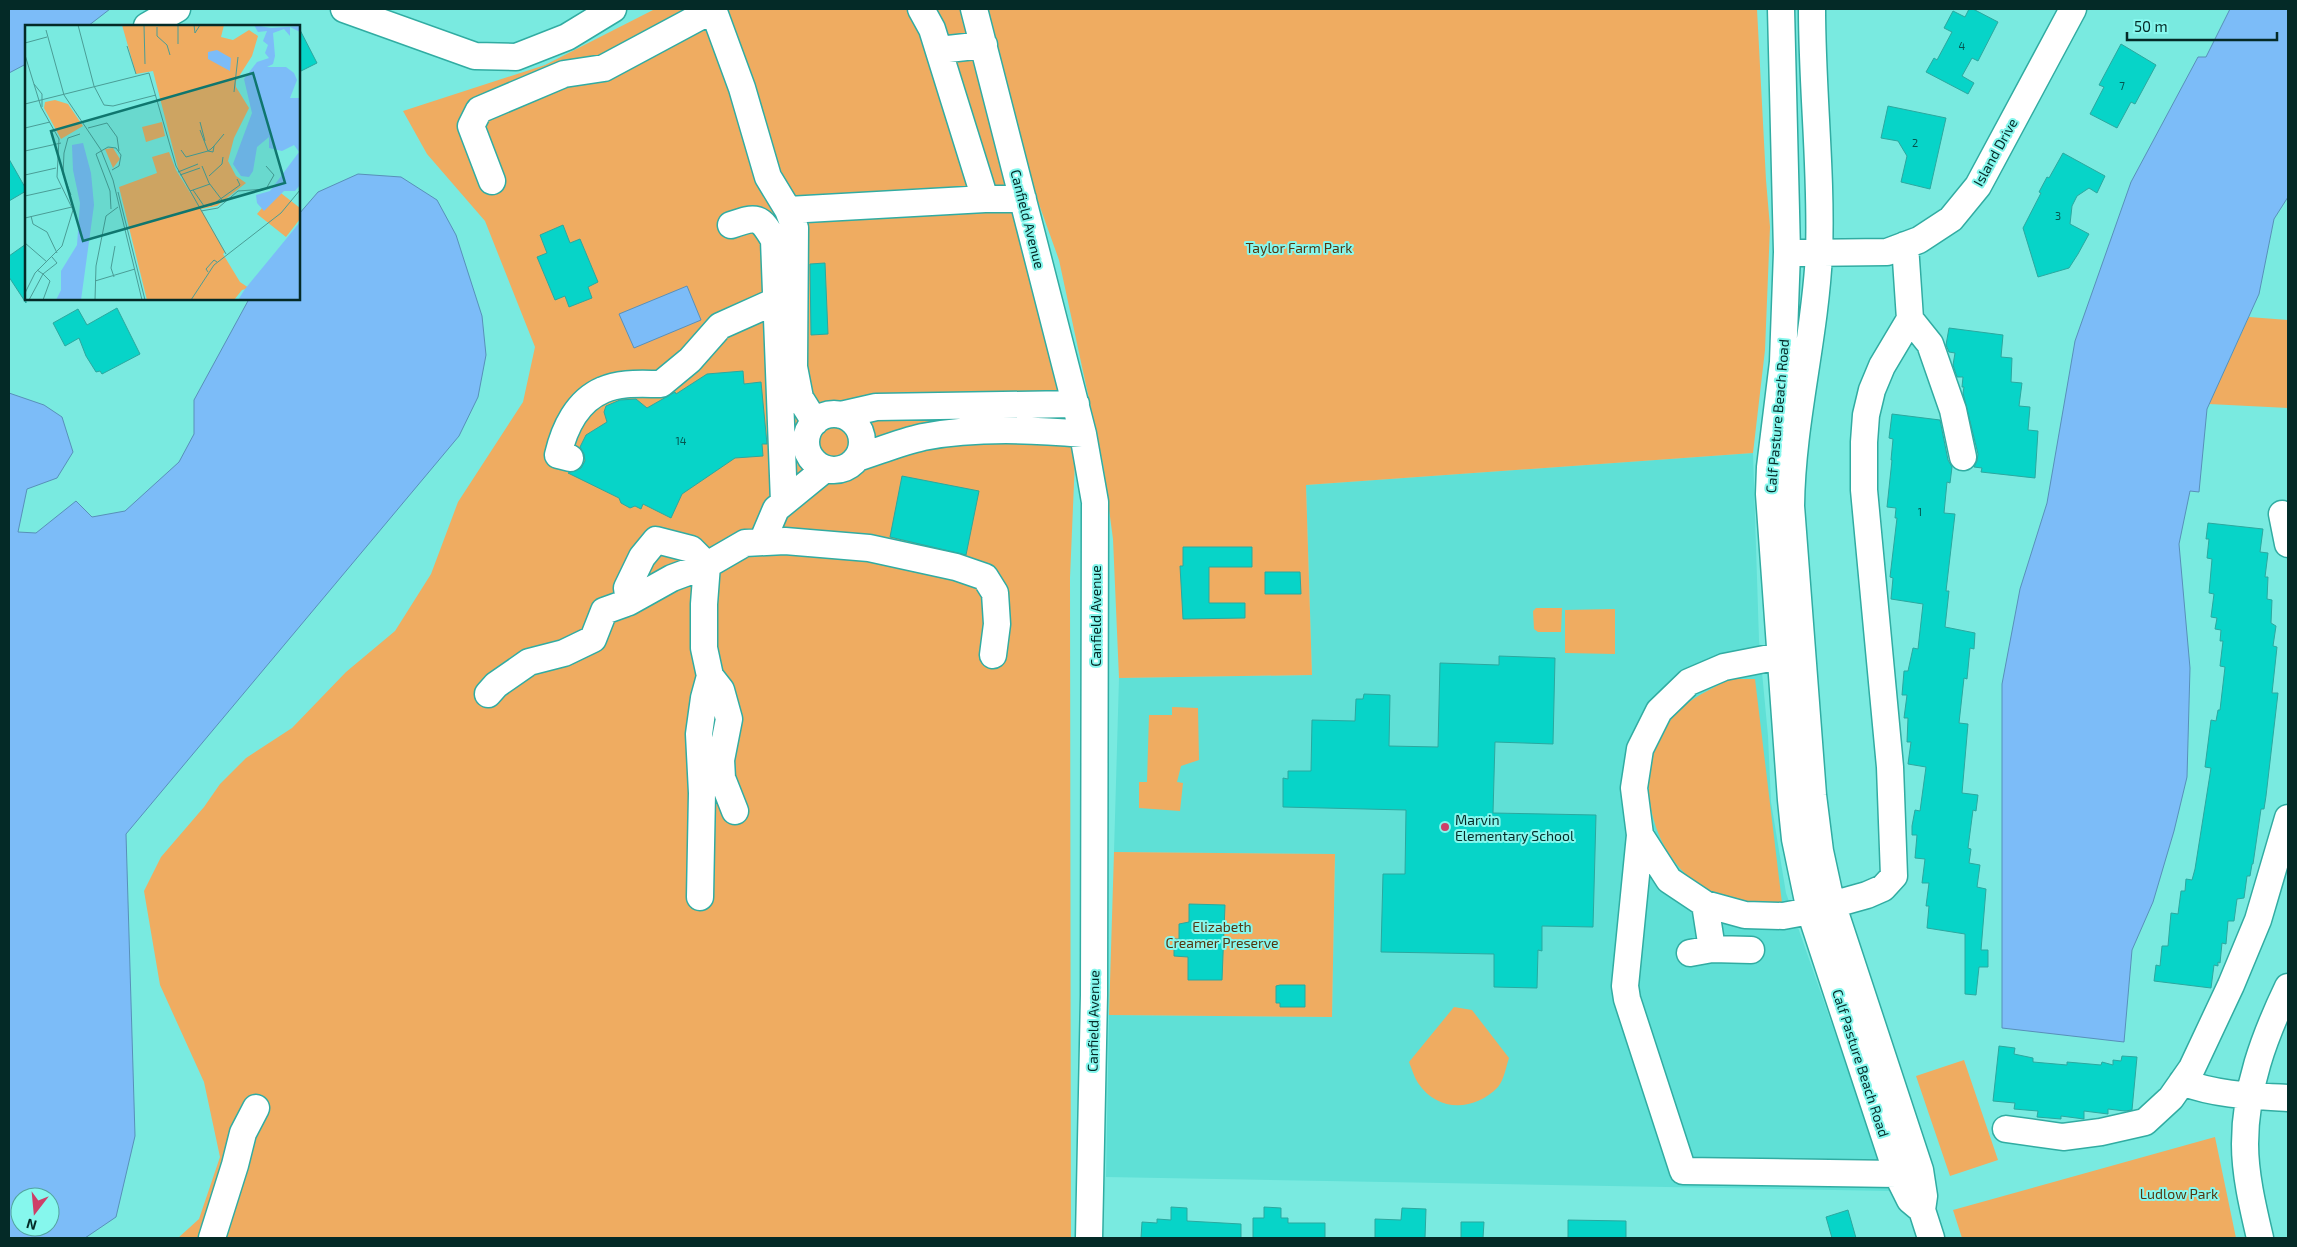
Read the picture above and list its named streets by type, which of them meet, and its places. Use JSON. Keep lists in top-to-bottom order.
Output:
{
  "streets": {
    "street": ["Island Drive", "Canfield Avenue", "Calf Pasture Beach Road"]
  },
  "crossings": [
    ["Island Drive", "Calf Pasture Beach Road"]
  ],
  "parks": ["Taylor Farm Park", "Elizabeth Creamer Preserve", "Ludlow Park"],
  "places": ["Marvin Elementary School"],
  "house_numbers": [
    "4",
    "7",
    "2",
    "3",
    "14",
    "1"
  ],
  "scale_bar": "50 m",
  "north": "bottom"
}
